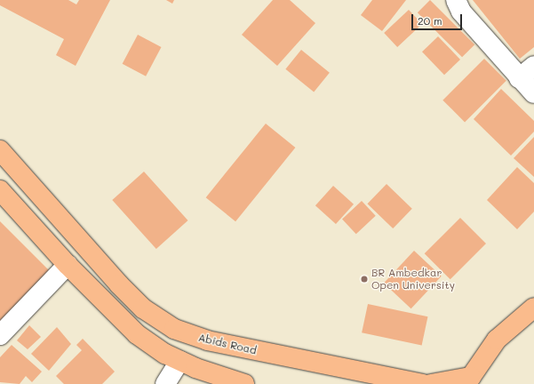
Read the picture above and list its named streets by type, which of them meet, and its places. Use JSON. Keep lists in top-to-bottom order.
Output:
{
  "streets": {
    "main road": ["Abids Road"]
  },
  "places": ["BR Ambedkar Open University"],
  "scale_bar": "20 m"
}
